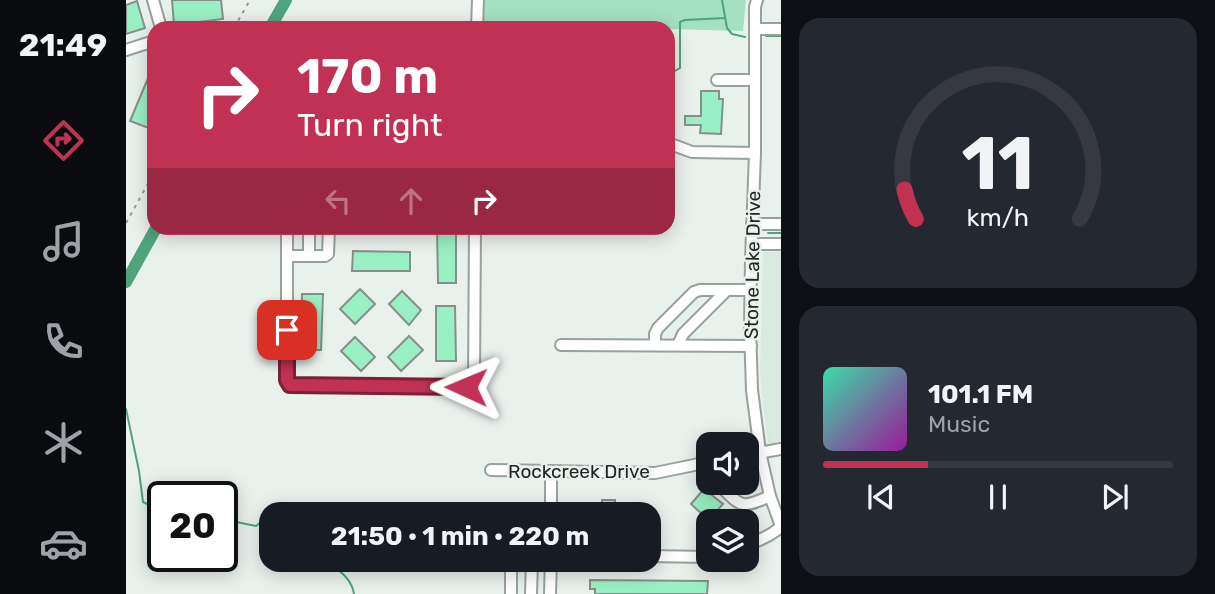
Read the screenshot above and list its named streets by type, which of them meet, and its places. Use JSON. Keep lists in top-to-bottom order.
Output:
{
  "streets": {
    "street": ["Stone Lake Drive", "Rockcreek Drive"]
  },
  "page": {
    "tabs": "21:49",
    "turn": ["170 m", "Turn right"],
    "song": ["101.1 FM", "Music"],
    "limit": "20",
    "trip": "21:50 · 1 min · 220 m",
    "gauge": ["11", "km/h"]
  }
}
